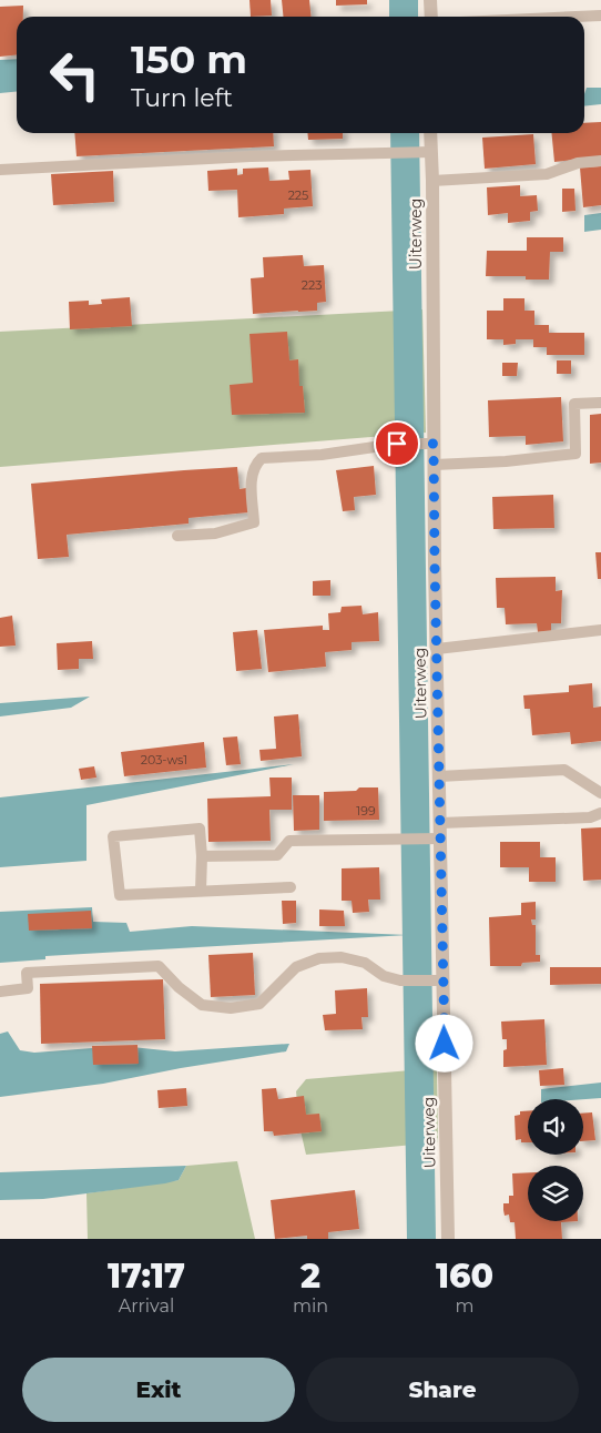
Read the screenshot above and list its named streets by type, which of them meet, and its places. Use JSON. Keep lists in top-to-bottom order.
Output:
{
  "streets": {
    "street": ["Uiterweg"]
  },
  "house_numbers": [
    "225",
    "223",
    "203-ws1",
    "199"
  ],
  "page": {
    "turn": ["150 m", "Turn left"],
    "eta": [
      "17:17",
      "Arrival",
      "2",
      "min",
      "160",
      "m"
    ],
    "buttons": ["Exit", "Share"]
  }
}
